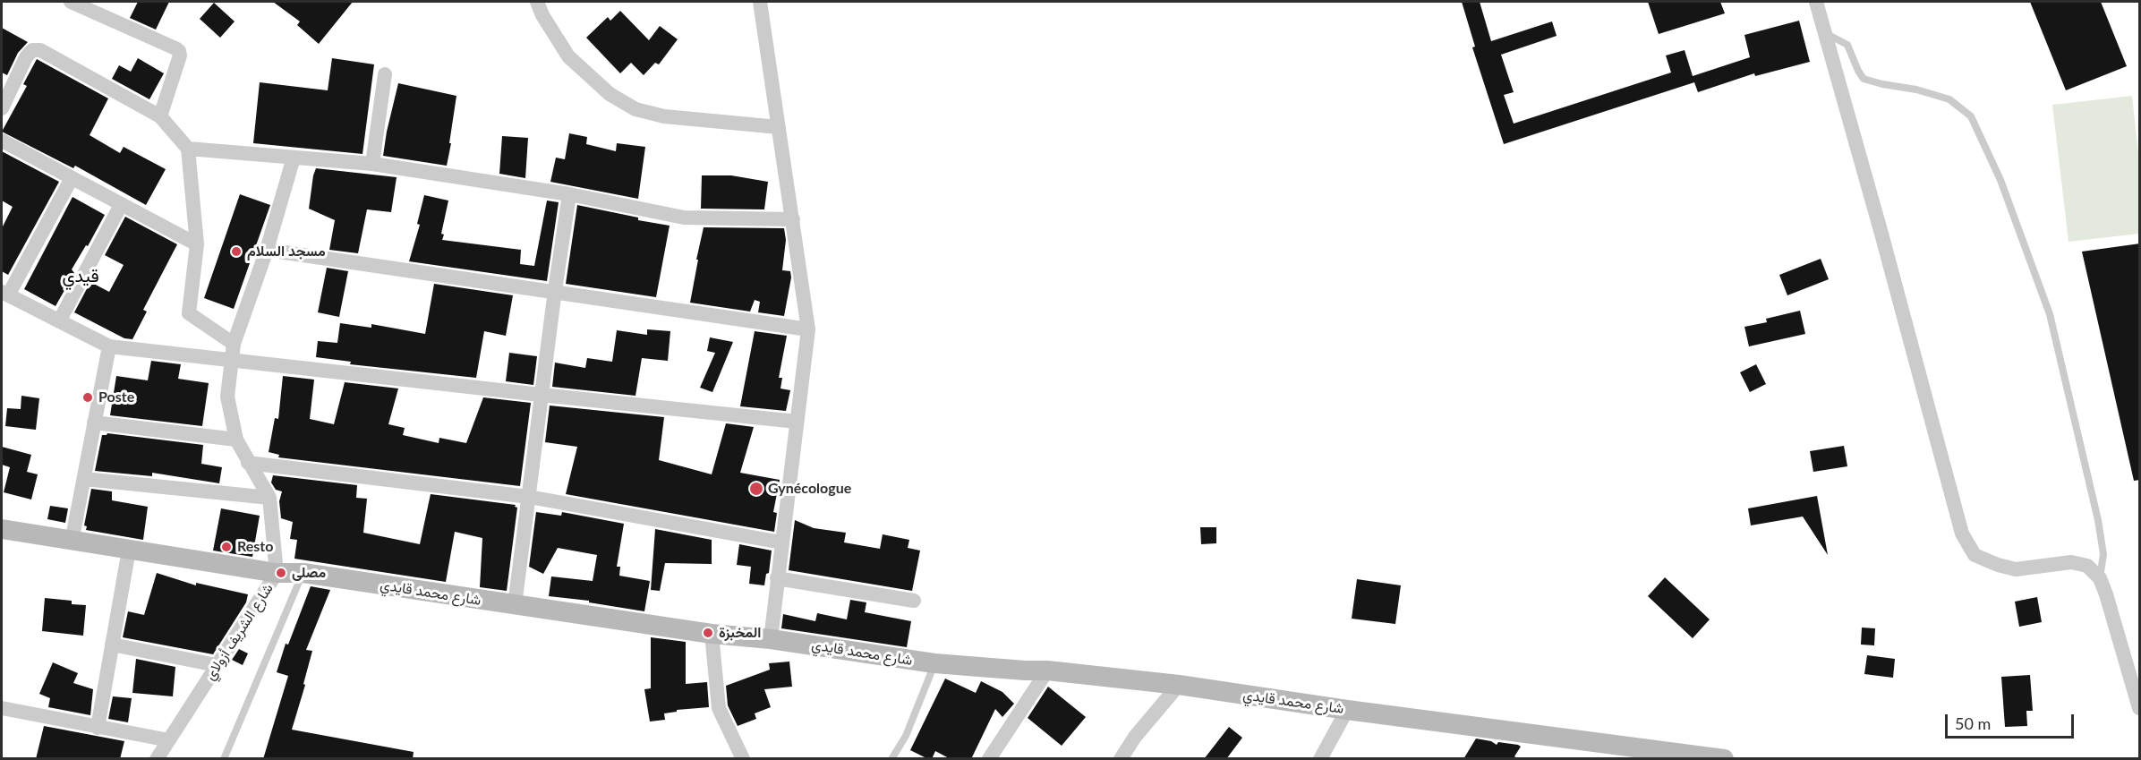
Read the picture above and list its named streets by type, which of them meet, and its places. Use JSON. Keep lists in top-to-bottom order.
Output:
{
  "streets": {
    "main road": ["شارع محمد قايدي"],
    "street": ["شارع الشريف أزولاي"]
  },
  "crossings": [
    ["شارع محمد قايدي", "شارع الشريف أزولاي"]
  ],
  "districts": ["قيدي"],
  "places": [
    "مسجد السلام",
    "Poste",
    "Gynécologue",
    "Resto",
    "مصلى",
    "المخبزة"
  ],
  "scale_bar": "50 m"
}
